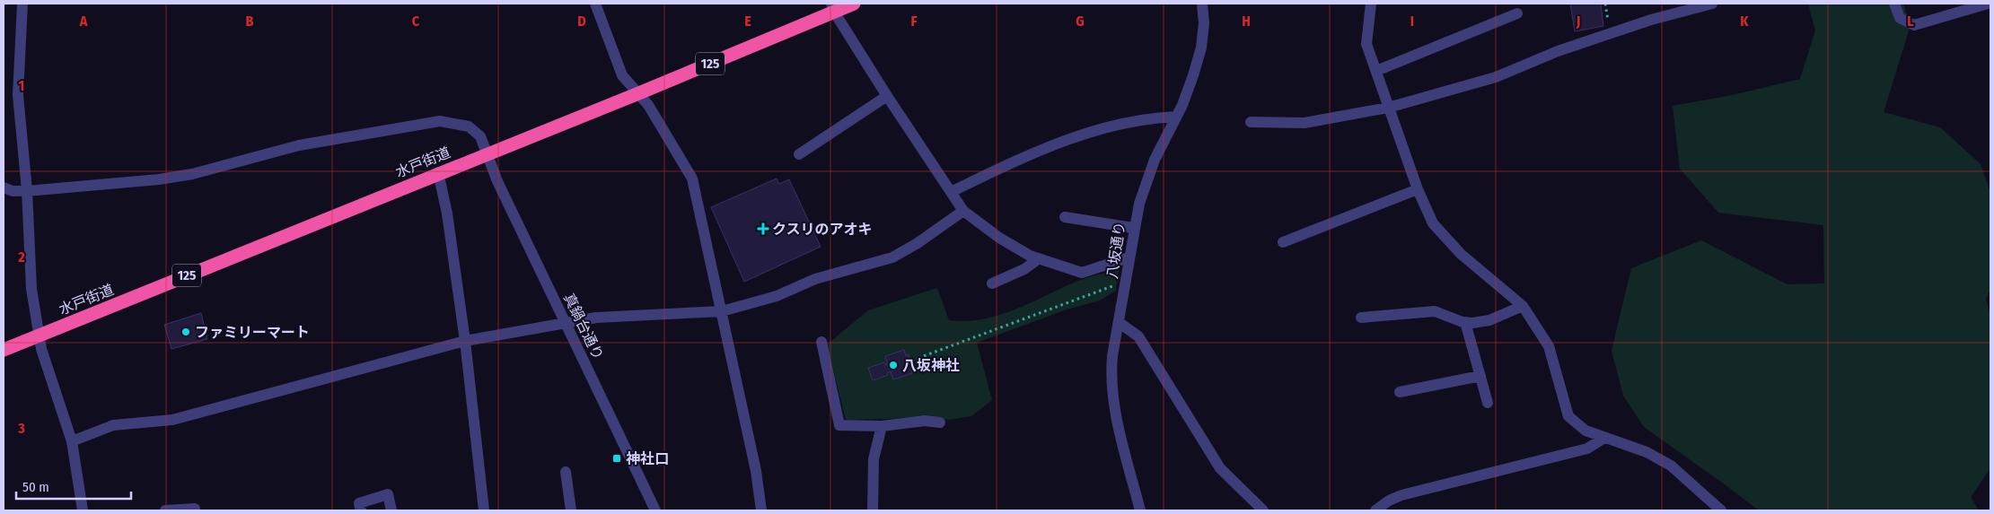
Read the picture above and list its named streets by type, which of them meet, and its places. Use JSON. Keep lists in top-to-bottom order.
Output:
{
  "streets": {
    "highway": ["125", "水戸街道"],
    "street": ["八坂通り", "真鍋台通り"]
  },
  "crossings": [
    ["水戸街道", "真鍋台通り"]
  ],
  "places": {
    "health": ["クスリのアオキ"],
    "other": ["ファミリーマート", "八坂神社"],
    "transit": ["神社口"]
  },
  "scale_bar": "50 m",
  "grid": {
    "columns": [
      "A",
      "B",
      "C",
      "D",
      "E",
      "F",
      "G",
      "H",
      "I",
      "J",
      "K",
      "L"
    ],
    "rows": ["1", "2", "3"]
  }
}
